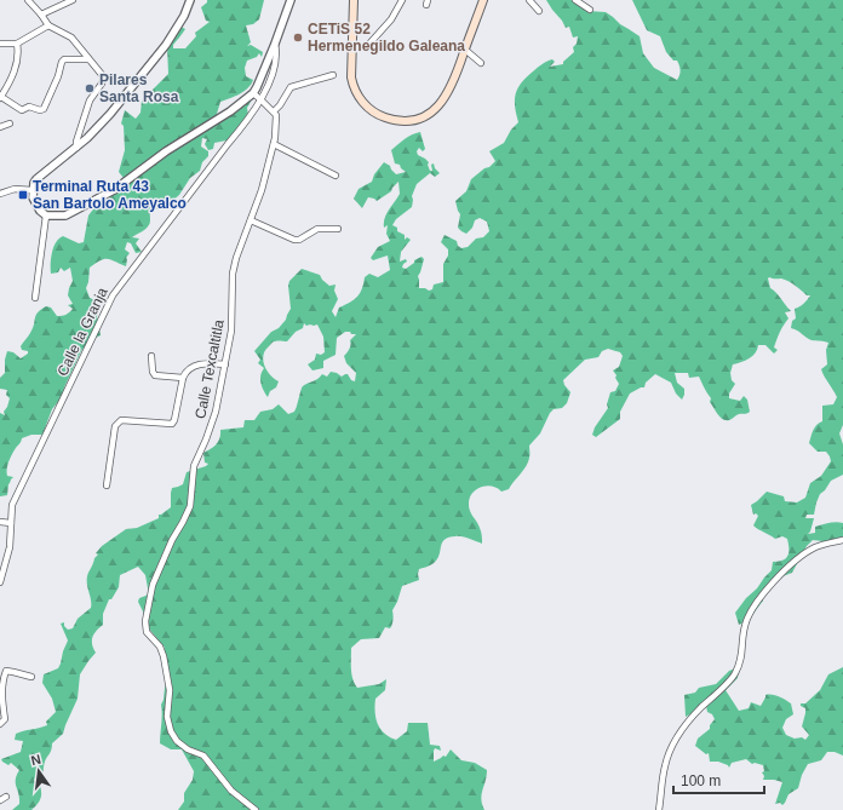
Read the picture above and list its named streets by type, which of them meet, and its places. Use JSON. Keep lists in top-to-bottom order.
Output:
{
  "streets": {
    "street": ["Calle la Granja", "Calle Texcaltitla"]
  },
  "places": {
    "other": ["CETiS 52 Hermenegildo Galeana", "Pilares Santa Rosa"],
    "transit": ["Terminal Ruta 43 San Bartolo Ameyalco"]
  },
  "scale_bar": "100 m",
  "north": "top"
}
